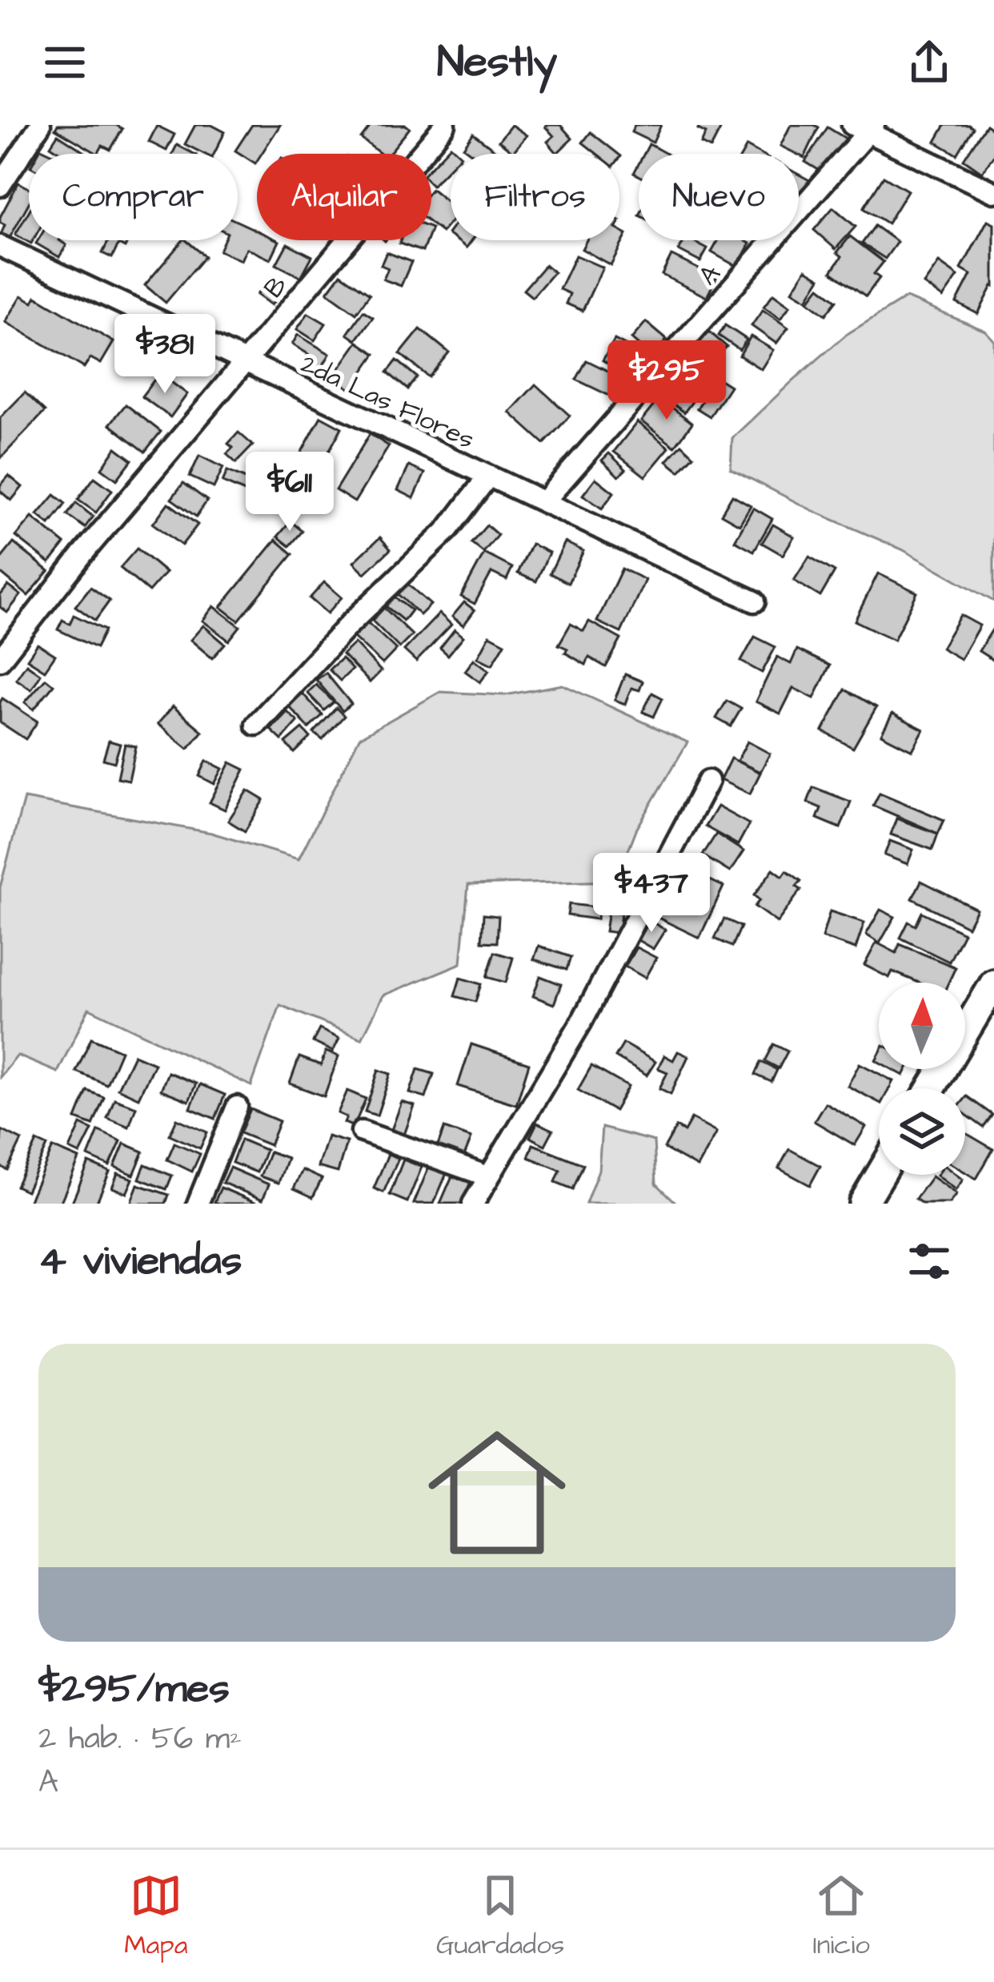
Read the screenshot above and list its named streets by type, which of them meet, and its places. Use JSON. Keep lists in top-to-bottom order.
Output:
{
  "streets": {
    "street": ["A", "B", "2da Las Flores"]
  },
  "crossings": [
    ["A", "2da Las Flores"],
    ["B", "2da Las Flores"]
  ],
  "north": "top",
  "page": {
    "header": "Nestly",
    "chip": [
      "Comprar",
      "Alquilar",
      "Filtros",
      "Nuevo"
    ],
    "price": [
      "$381",
      "$295",
      "$611",
      "$437"
    ],
    "heading": "4 viviendas",
    "list": [
      {
        "name": "$295/mes",
        "note": "2 hab. · 56 m² · A"
      }
    ],
    "tabs": ["Mapa", "Guardados", "Inicio"]
  }
}
